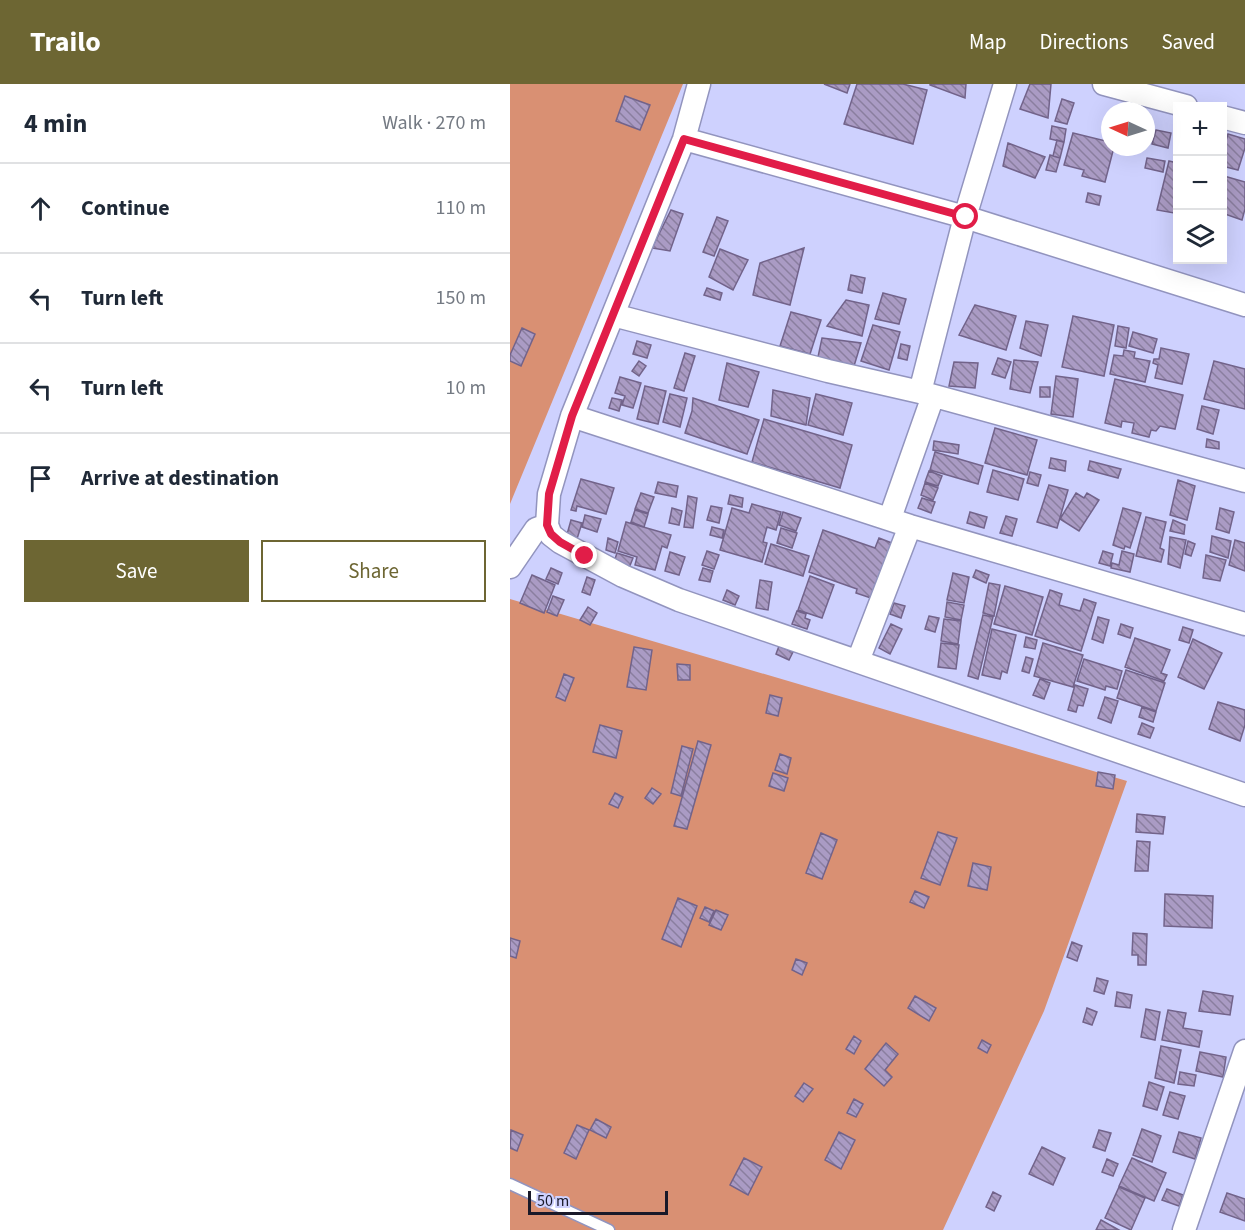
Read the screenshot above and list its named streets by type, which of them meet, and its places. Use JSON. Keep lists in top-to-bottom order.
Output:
{
  "scale_bar": "50 m",
  "north": "left",
  "page": {
    "header": "Trailo",
    "nav": ["Map", "Directions", "Saved"],
    "heading": ["4 min", "Walk · 270 m"],
    "map_buttons": ["+", "−"],
    "list": [
      ["Continue", "110 m"],
      ["Turn left", "150 m"],
      ["Turn left", "10 m"],
      "Arrive at destination"
    ],
    "buttons": ["Save", "Share"],
    "scale": "50 m"
  }
}
